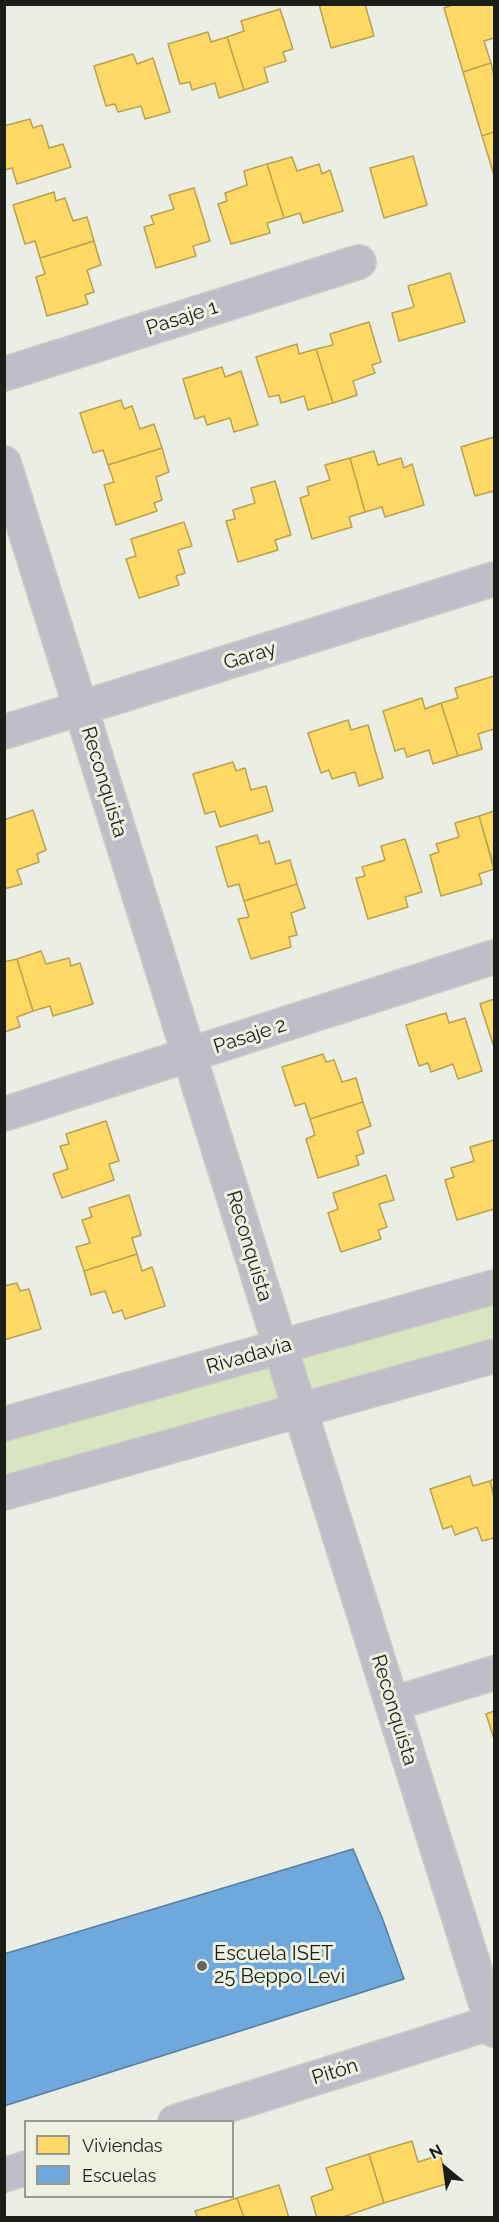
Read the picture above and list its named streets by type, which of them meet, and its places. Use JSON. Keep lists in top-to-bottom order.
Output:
{
  "streets": {
    "street": [
      "Pasaje 1",
      "Garay",
      "Reconquista",
      "Pasaje 2",
      "Rivadavia",
      "Pitón"
    ]
  },
  "crossings": [
    ["Garay", "Reconquista"],
    ["Reconquista", "Pasaje 2"],
    ["Reconquista", "Rivadavia"],
    ["Reconquista", "Pitón"]
  ],
  "places": ["Escuela ISET 25 Beppo Levi"],
  "legend": ["Viviendas", "Escuelas"],
  "north": "top left"
}
